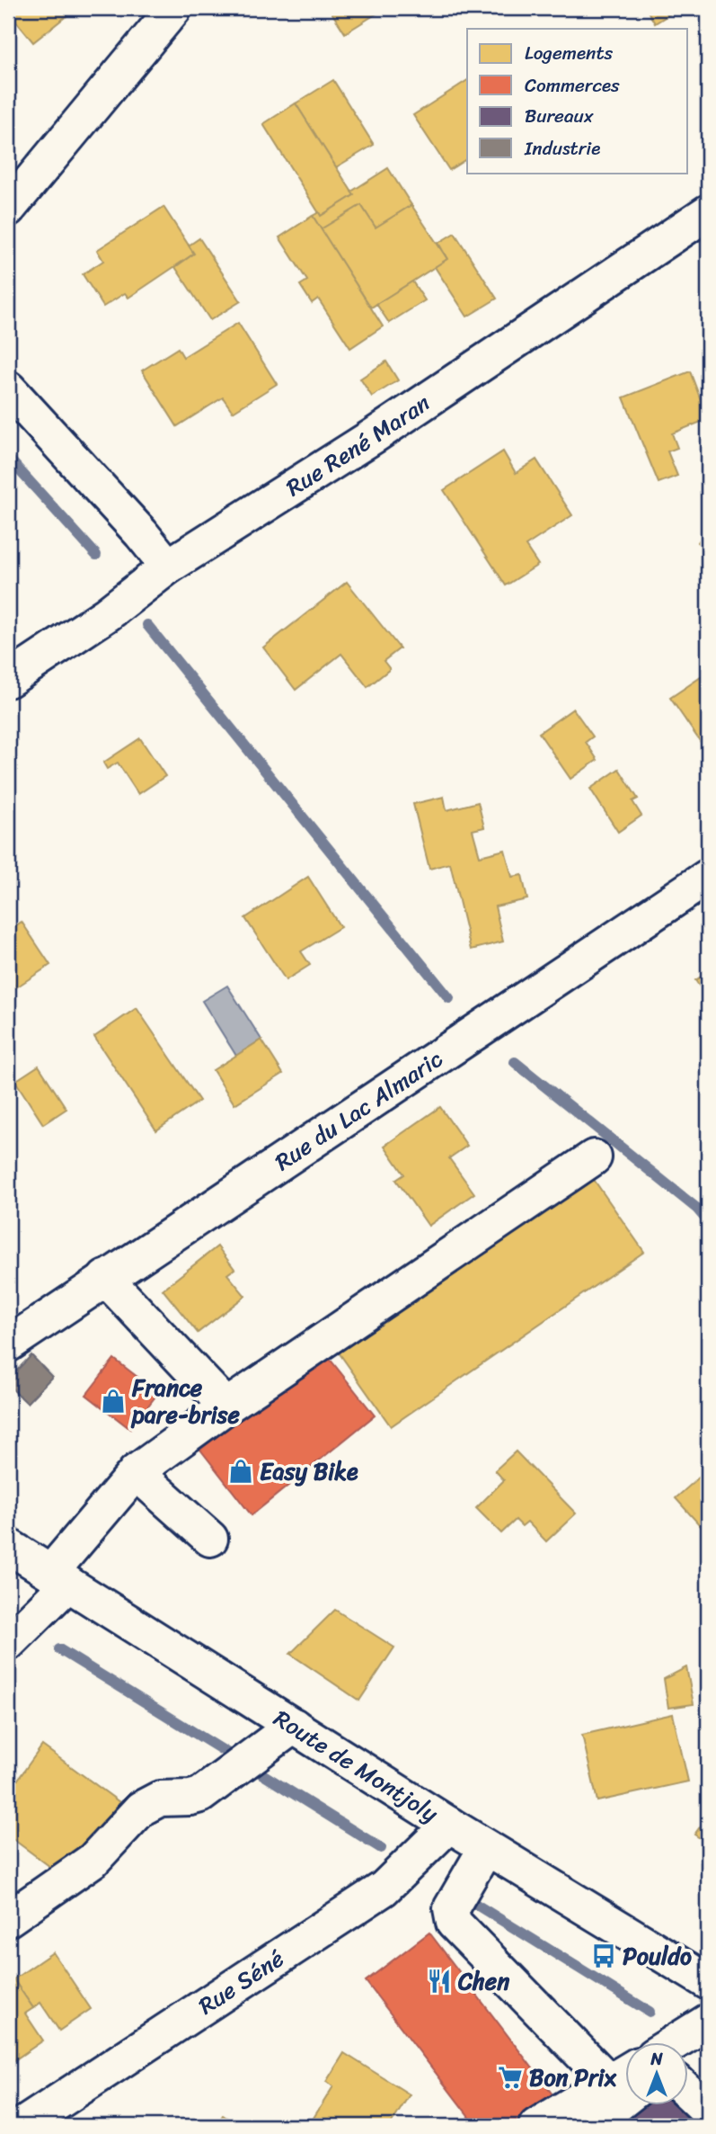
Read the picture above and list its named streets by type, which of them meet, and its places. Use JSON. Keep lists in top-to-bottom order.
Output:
{
  "streets": {
    "street": [
      "Rue René Maran",
      "Rue du Lac Almaric",
      "Route de Montjoly",
      "Rue Séné"
    ]
  },
  "crossings": [
    ["Route de Montjoly", "Rue Séné"]
  ],
  "places": {
    "shop": ["France pare-brise", "Easy Bike"],
    "bus stop": ["Pouldo"],
    "restaurant": ["Chen"],
    "supermarket": ["Bon Prix"]
  },
  "legend": [
    "Logements",
    "Commerces",
    "Bureaux",
    "Industrie"
  ],
  "north": "top"
}
